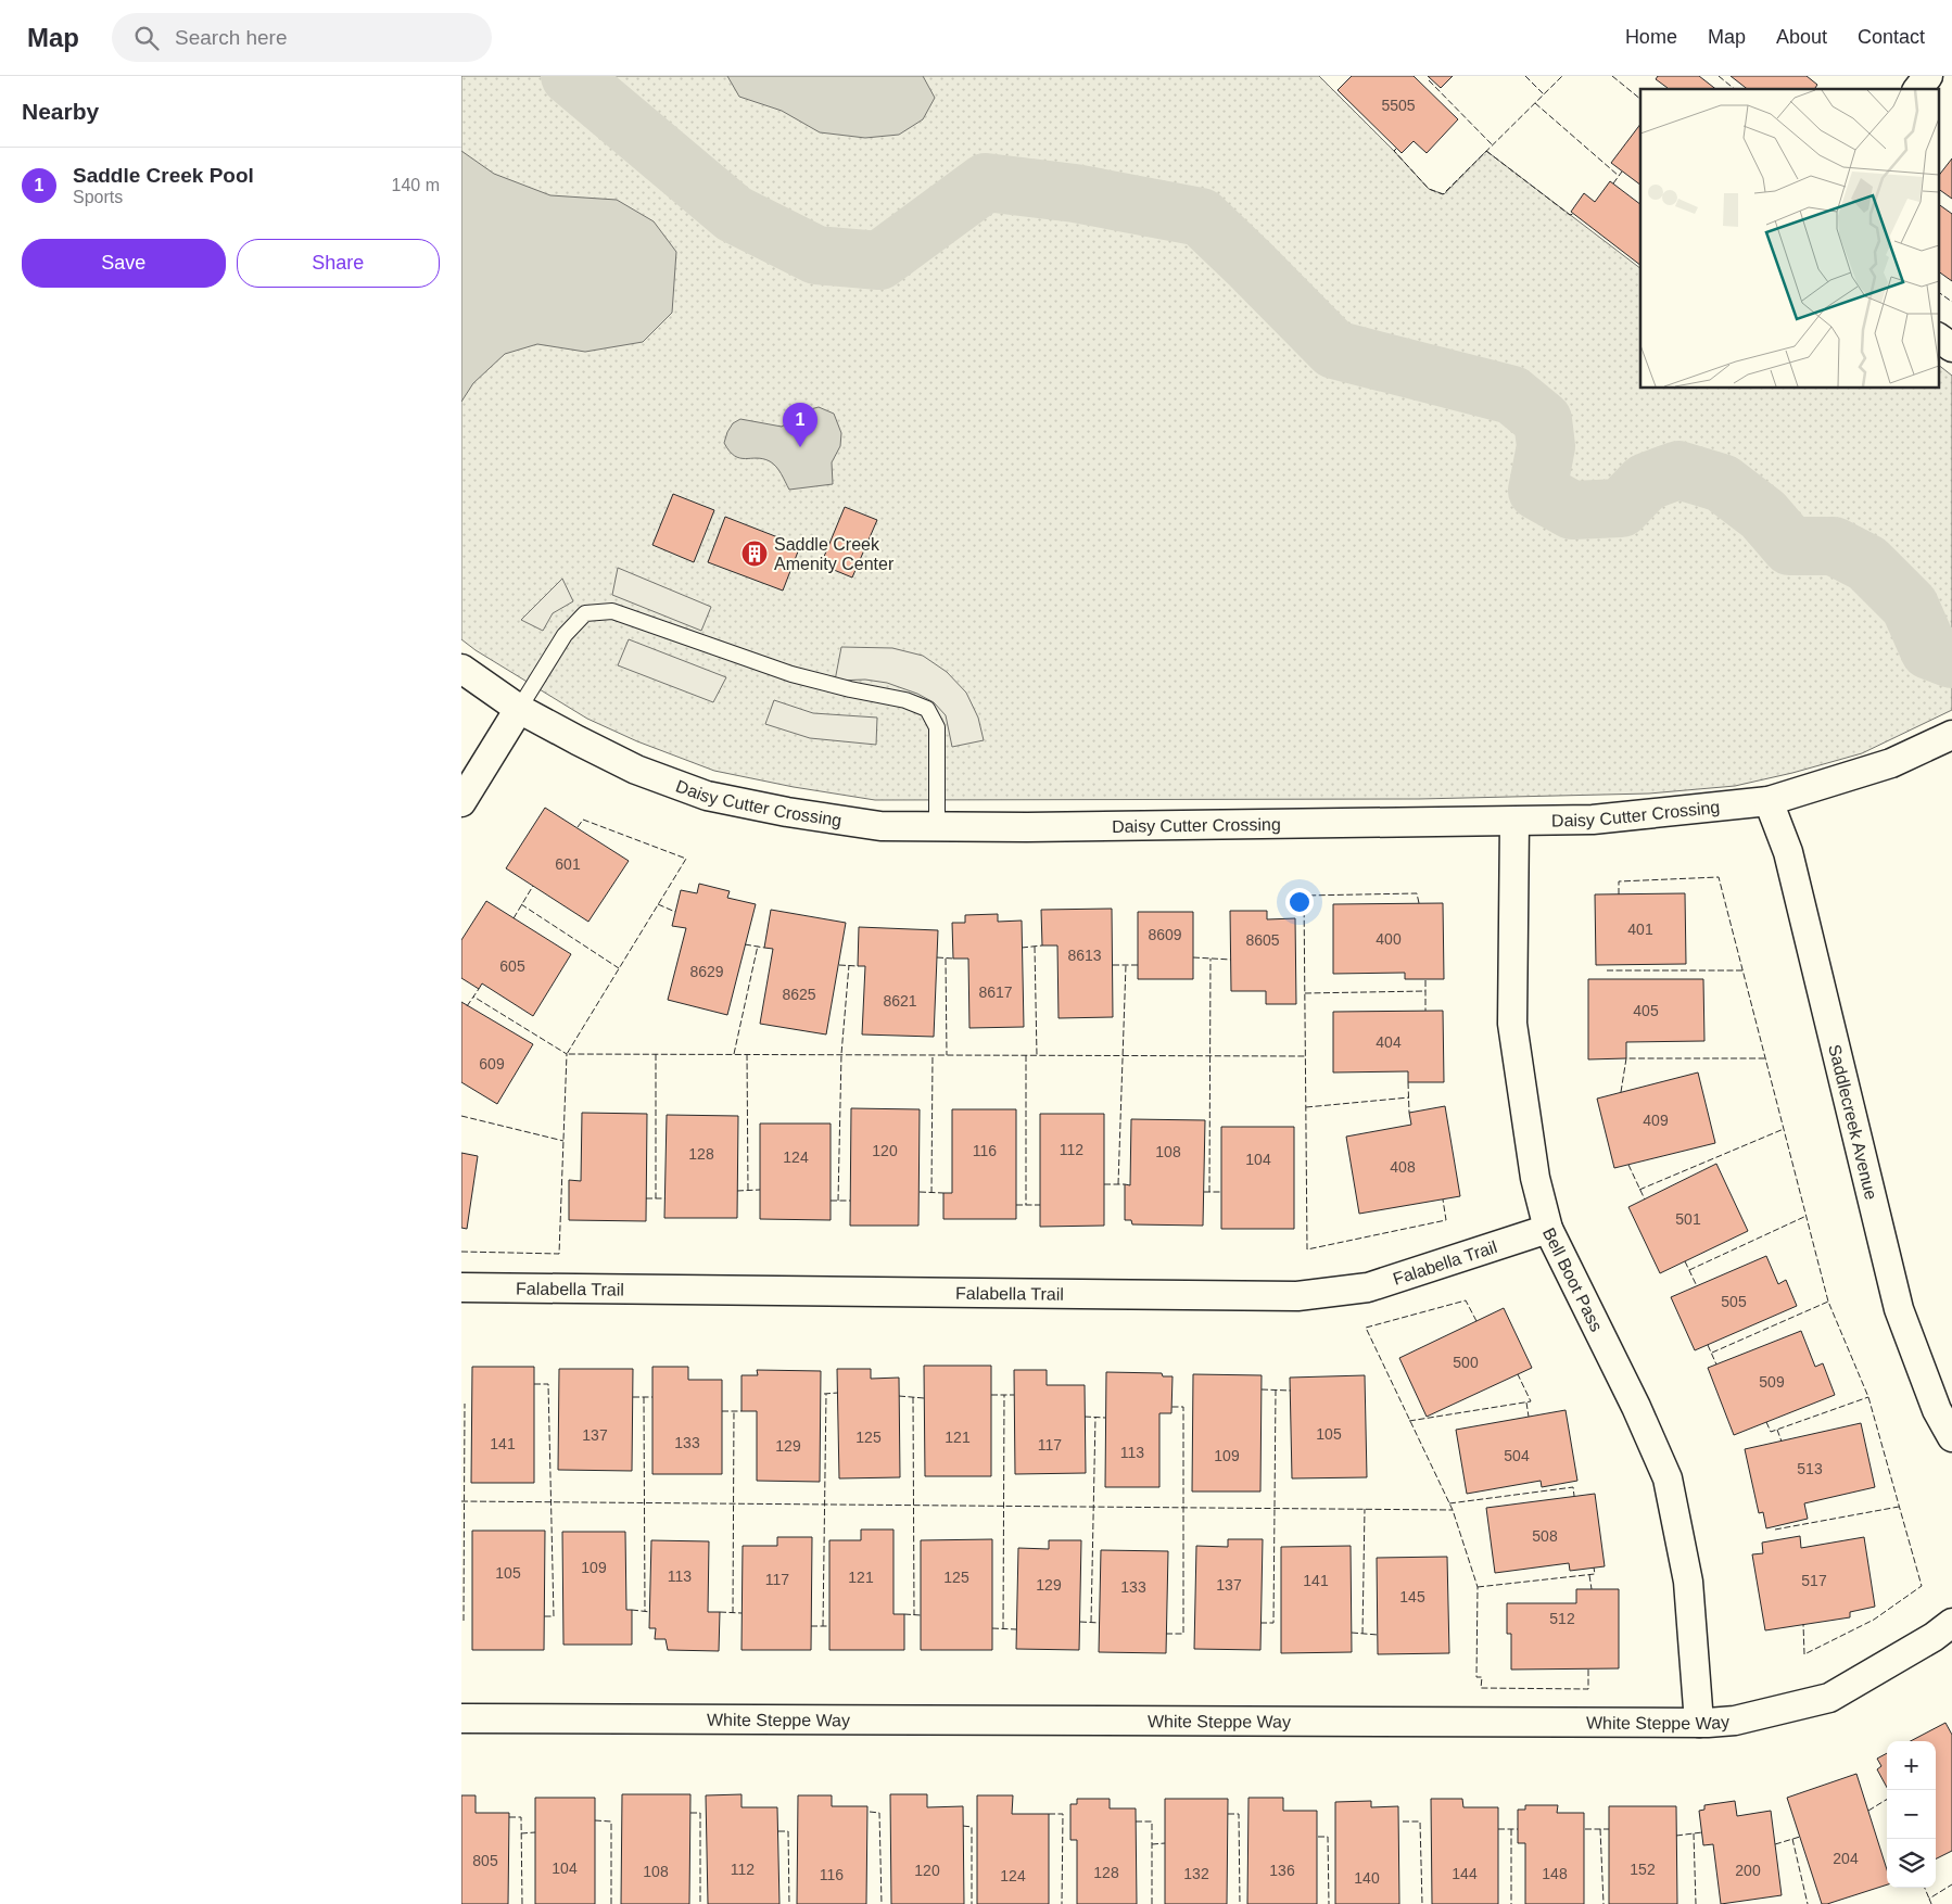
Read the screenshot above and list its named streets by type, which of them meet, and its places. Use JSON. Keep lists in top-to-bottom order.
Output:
{
  "streets": {
    "street": [
      "Daisy Cutter Crossing",
      "Saddlecreek Avenue",
      "Falabella Trail",
      "Bell Boot Pass",
      "White Steppe Way"
    ]
  },
  "crossings": [
    ["Daisy Cutter Crossing", "Saddlecreek Avenue"],
    ["Daisy Cutter Crossing", "Bell Boot Pass"],
    ["Falabella Trail", "Bell Boot Pass"],
    ["Bell Boot Pass", "White Steppe Way"]
  ],
  "places": {
    "building": ["Saddle Creek Amenity Center"]
  },
  "house_numbers": [
    "5505",
    "601",
    "401",
    "8609",
    "400",
    "8605",
    "8613",
    "605",
    "8629",
    "8617",
    "8625",
    "8621",
    "405",
    "404",
    "609",
    "409",
    "112",
    "120",
    "116",
    "108",
    "128",
    "124",
    "104",
    "408",
    "501",
    "505",
    "500",
    "509",
    "105",
    "137",
    "125",
    "121",
    "133",
    "141",
    "117",
    "129",
    "113",
    "109",
    "504",
    "513",
    "508",
    "109",
    "105",
    "113",
    "121",
    "125",
    "117",
    "141",
    "517",
    "129",
    "137",
    "133",
    "145",
    "512",
    "204",
    "805",
    "104",
    "112",
    "152",
    "120",
    "136",
    "200",
    "108",
    "128",
    "132",
    "144",
    "148",
    "116",
    "124",
    "140"
  ],
  "page": {
    "header": "Map",
    "search": "Search here",
    "nav": [
      "Home",
      "Map",
      "About",
      "Contact"
    ],
    "heading": "Nearby",
    "list": [
      {
        "mark": "1",
        "name": "Saddle Creek Pool",
        "note": "Sports",
        "value": "140 m"
      }
    ],
    "buttons": ["Save", "Share"],
    "pins": "1",
    "map_buttons": ["+", "−"]
  }
}
